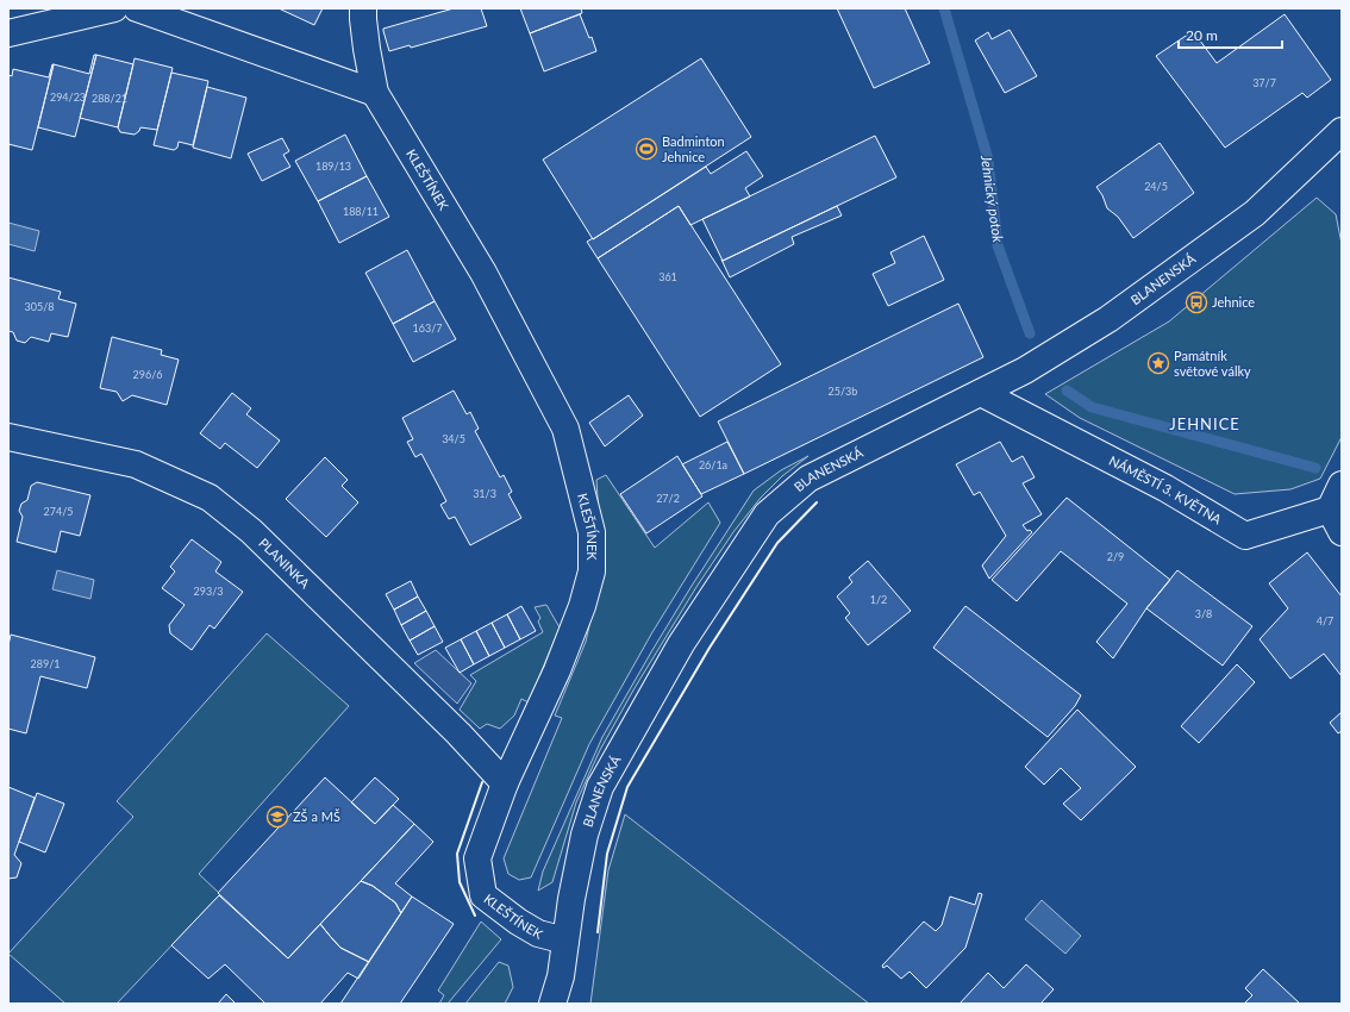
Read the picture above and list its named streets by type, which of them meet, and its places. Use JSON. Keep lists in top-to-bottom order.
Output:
{
  "streets": {
    "street": [
      "KLEŠTÍNEK",
      "BLANENSKÁ",
      "NÁMĚSTÍ 3. KVĚTNA",
      "PLANINKA"
    ]
  },
  "crossings": [
    ["KLEŠTÍNEK", "BLANENSKÁ"],
    ["KLEŠTÍNEK", "PLANINKA"],
    ["BLANENSKÁ", "NÁMĚSTÍ 3. KVĚTNA"]
  ],
  "districts": ["JEHNICE"],
  "water": ["Jehnický potok"],
  "places": {
    "sports": ["Badminton Jehnice"],
    "bus stop": ["Jehnice"],
    "place": ["Památník světové války"],
    "school or university": ["ZŠ a MŠ"]
  },
  "house_numbers": [
    "37/7",
    "294/23",
    "288/21",
    "189/13",
    "24/5",
    "188/11",
    "361",
    "305/8",
    "163/7",
    "296/6",
    "25/3b",
    "34/5",
    "26/1a",
    "31/3",
    "27/2",
    "274/5",
    "2/9",
    "293/3",
    "1/2",
    "3/8",
    "4/7",
    "289/1"
  ],
  "scale_bar": "20 m"
}
